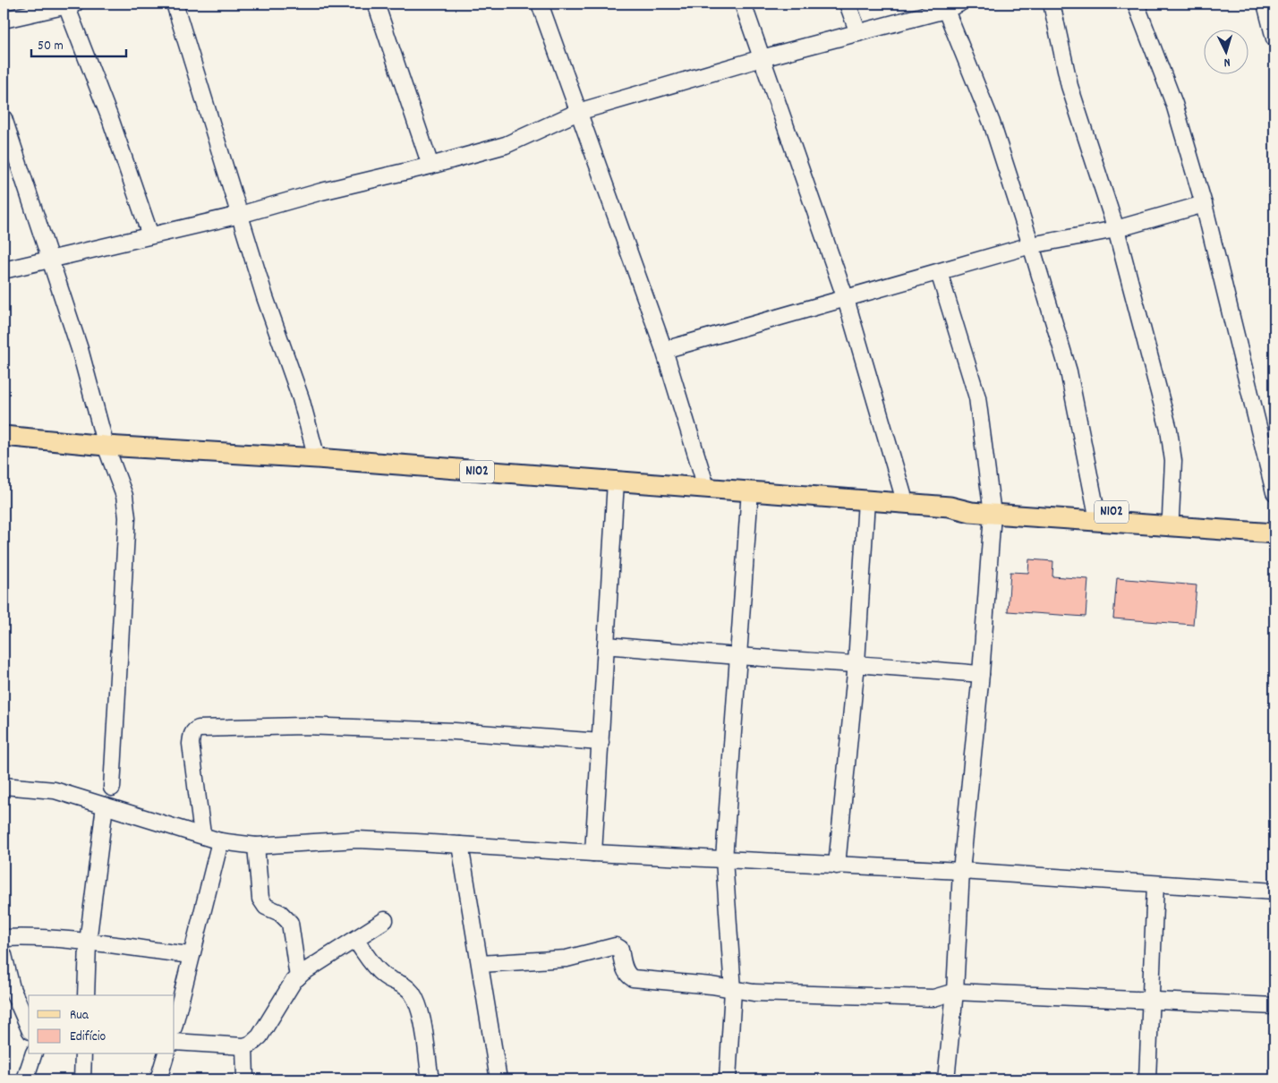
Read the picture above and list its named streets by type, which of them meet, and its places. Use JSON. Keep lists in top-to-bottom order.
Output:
{
  "streets": {
    "main road": ["N102"]
  },
  "legend": ["Rua", "Edifício"],
  "scale_bar": "50 m",
  "north": "bottom"
}
